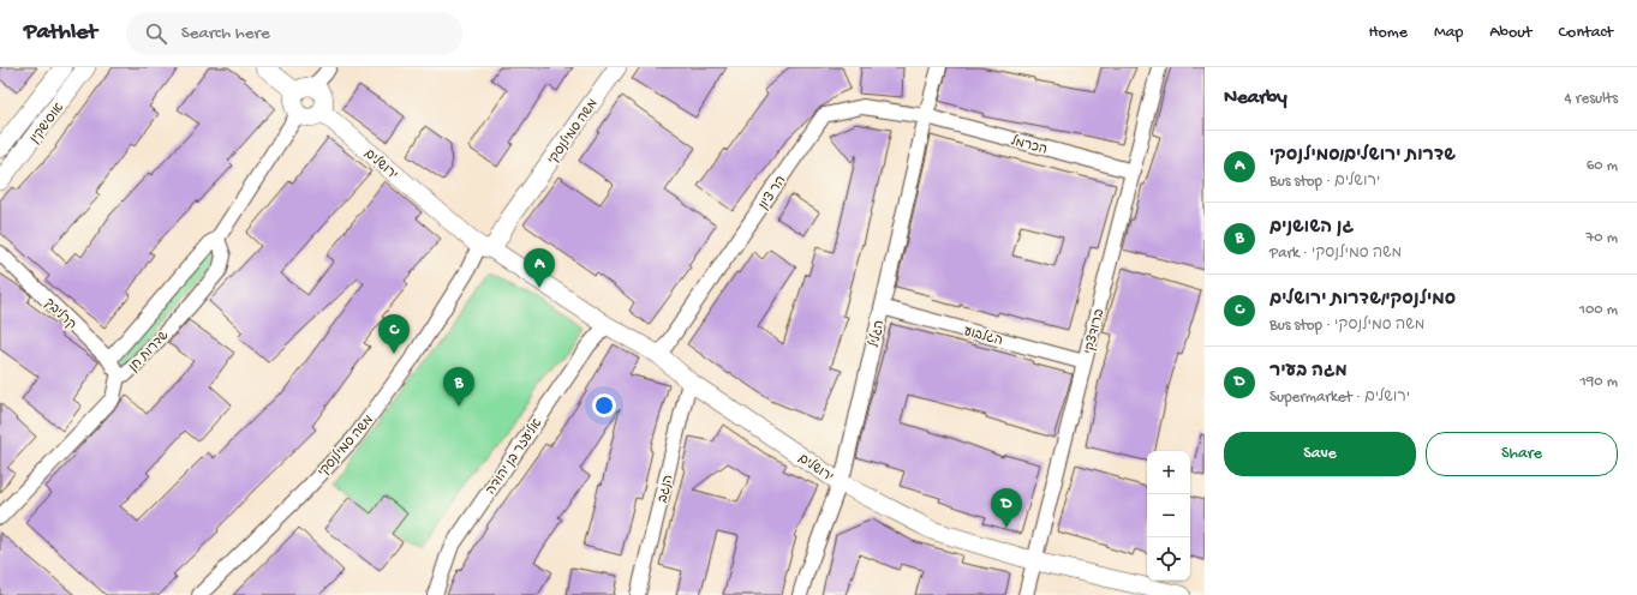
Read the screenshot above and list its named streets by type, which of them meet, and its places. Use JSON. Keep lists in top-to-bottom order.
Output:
{
  "streets": {
    "street": [
      "אוסישקין",
      "משה סמילנסקי",
      "הכרמל",
      "ירושלים",
      "הר ציון",
      "קרליבך",
      "ברודצקי",
      "הגליל",
      "הגלבוע",
      "שדרות חן",
      "אליעזר בן יהודה",
      "הנגב"
    ]
  },
  "crossings": [
    ["משה סמילנסקי", "ירושלים"],
    ["הכרמל", "הר ציון"],
    ["הכרמל", "ברודצקי"],
    ["הכרמל", "הגליל"],
    ["ירושלים", "הר ציון"],
    ["ירושלים", "ברודצקי"],
    ["ירושלים", "הגליל"],
    ["ירושלים", "שדרות חן"],
    ["ירושלים", "אליעזר בן יהודה"],
    ["ירושלים", "הנגב"],
    ["הר ציון", "הגליל"],
    ["קרליבך", "שדרות חן"],
    ["ברודצקי", "הגלבוע"],
    ["הגליל", "הגלבוע"]
  ],
  "page": {
    "header": "Pathlet",
    "search": "Search here",
    "nav": [
      "Home",
      "Map",
      "About",
      "Contact"
    ],
    "heading": ["Nearby", "4 results"],
    "list": [
      {
        "mark": "A",
        "name": "שדרות ירושלים/סמילנסקי",
        "note": "Bus stop · ירושלים",
        "value": "60 m"
      },
      {
        "mark": "B",
        "name": "גן השושנים",
        "note": "Park · משה סמילנסקי",
        "value": "70 m"
      },
      {
        "mark": "C",
        "name": "סמילנסקי/שדרות ירושלים",
        "note": "Bus stop · משה סמילנסקי",
        "value": "100 m"
      },
      {
        "mark": "D",
        "name": "מגה בעיר",
        "note": "Supermarket · ירושלים",
        "value": "190 m"
      }
    ],
    "pins": [
      "A",
      "C",
      "B",
      "D"
    ],
    "buttons": ["Save", "Share"],
    "map_buttons": ["+", "−"]
  }
}
